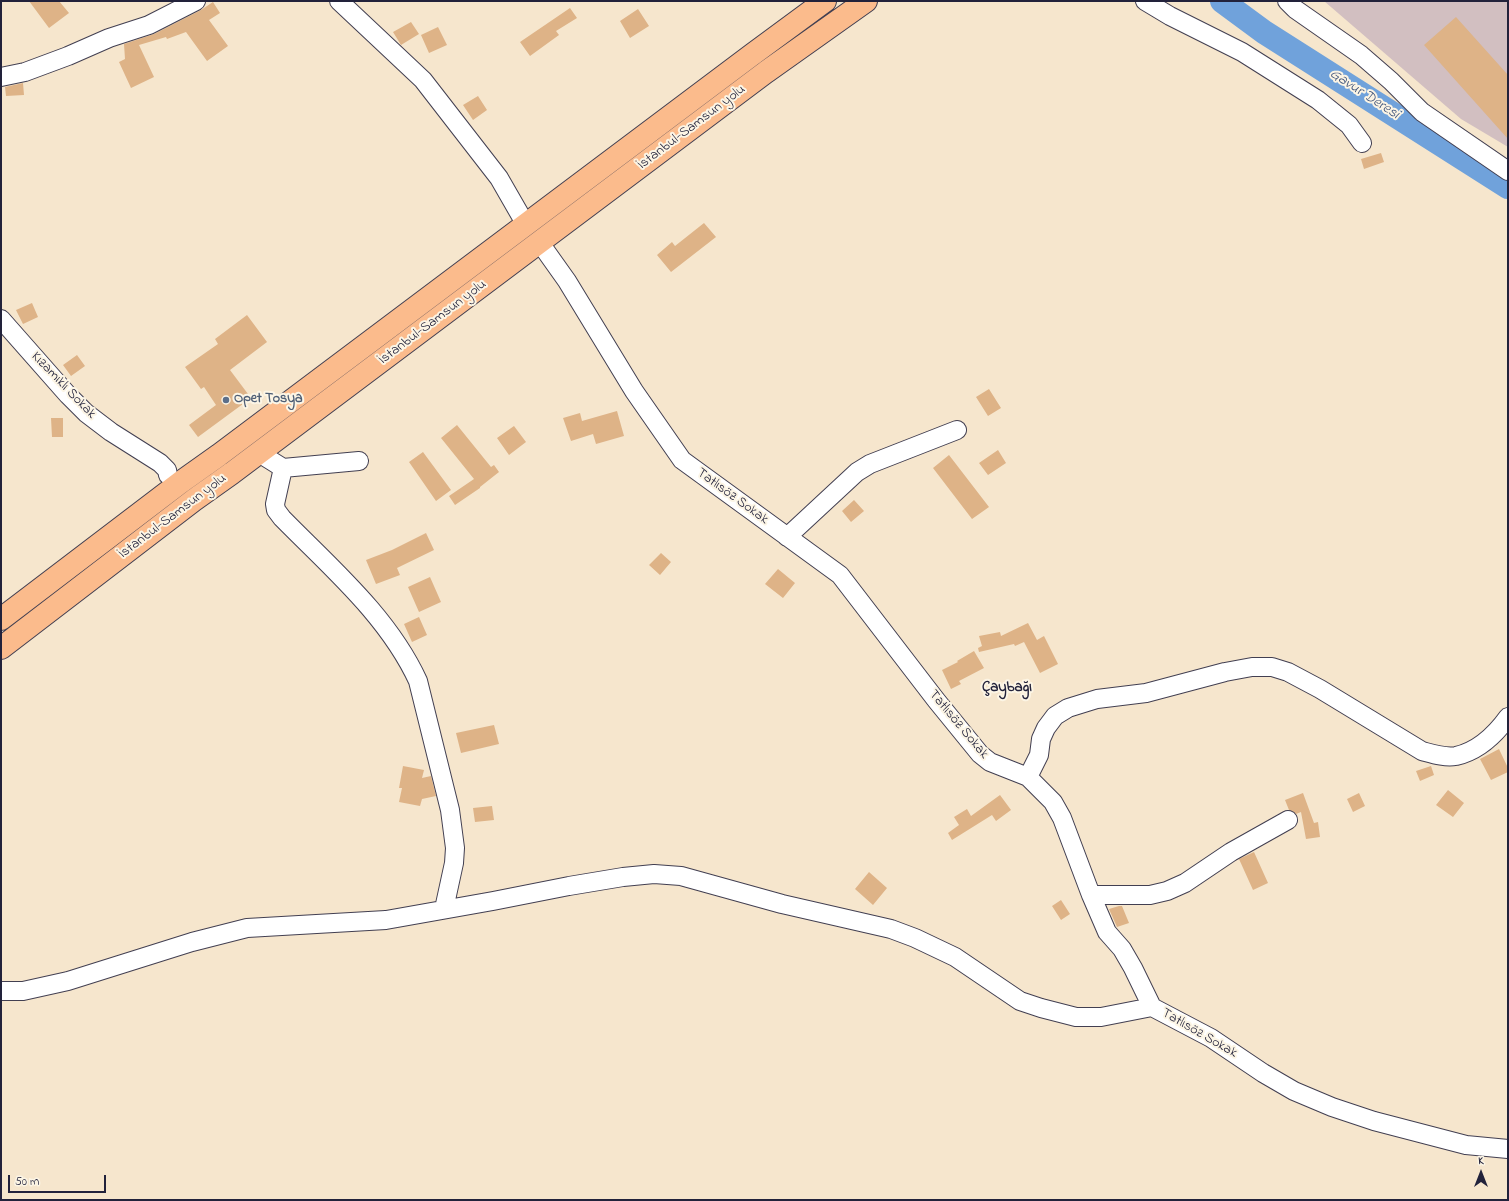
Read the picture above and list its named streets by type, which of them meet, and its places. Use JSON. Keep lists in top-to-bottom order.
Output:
{
  "streets": {
    "highway": ["İstanbul-Samsun yolu"],
    "street": ["Kızamıklı Sokak", "Tatlısöz Sokak"]
  },
  "crossings": [
    ["İstanbul-Samsun yolu", "Tatlısöz Sokak"]
  ],
  "districts": ["Çaybağı"],
  "water": ["Gavur Deresi"],
  "places": ["Opet Tosya"],
  "scale_bar": "50 m",
  "north": "top"
}
